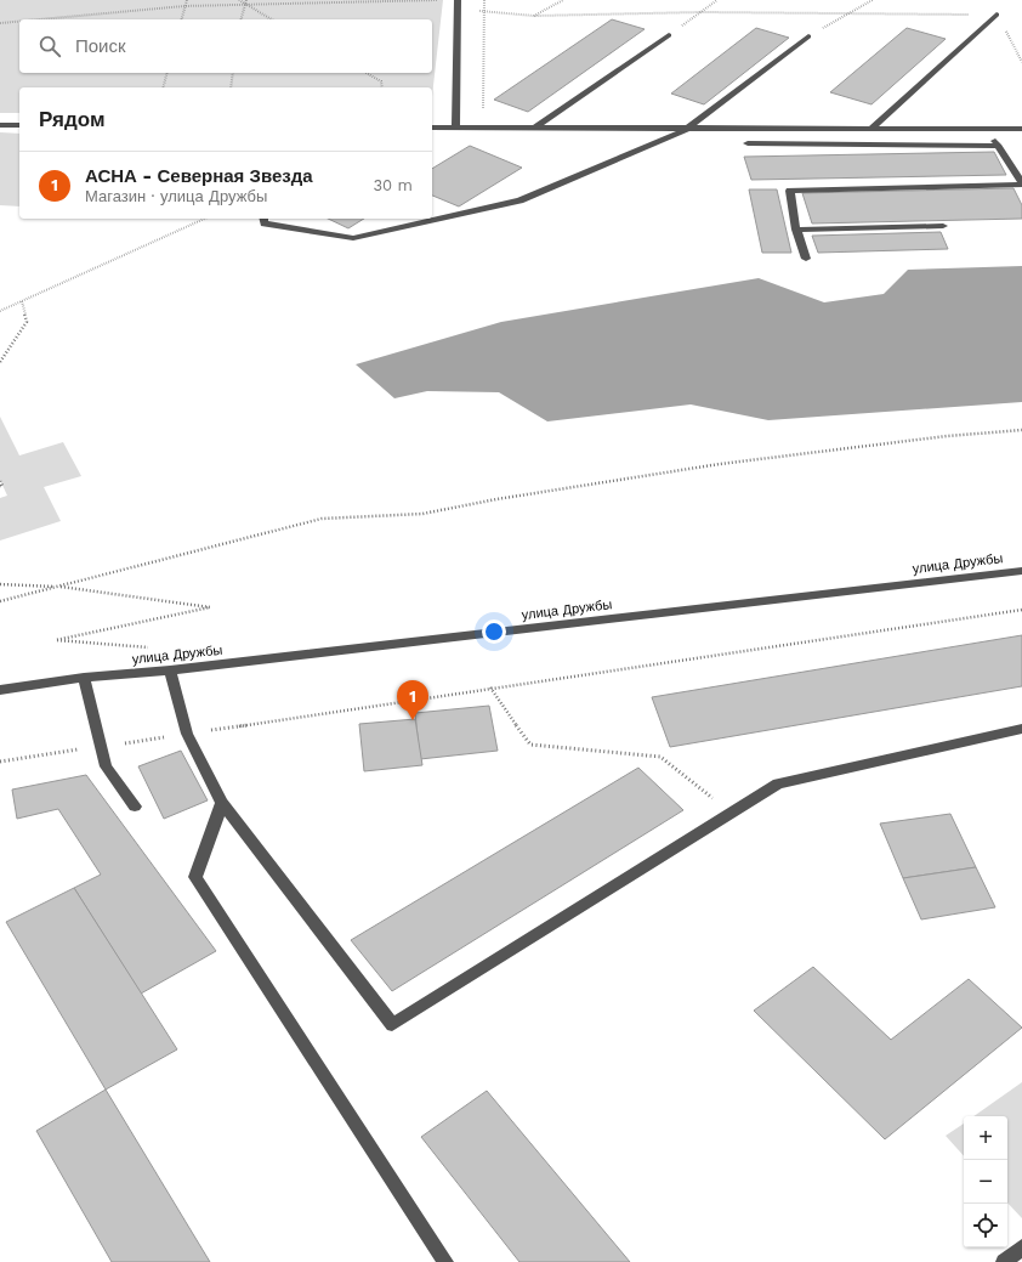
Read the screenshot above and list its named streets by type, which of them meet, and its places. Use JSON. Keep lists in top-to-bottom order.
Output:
{
  "streets": {
    "street": ["улица Дружбы"]
  },
  "page": {
    "search": "Поиск",
    "heading": "Рядом",
    "list": [
      {
        "mark": "1",
        "name": "АСНА - Северная Звезда",
        "note": "Магазин · улица Дружбы",
        "value": "30 m"
      }
    ],
    "pins": "1",
    "map_buttons": ["+", "−"]
  }
}
